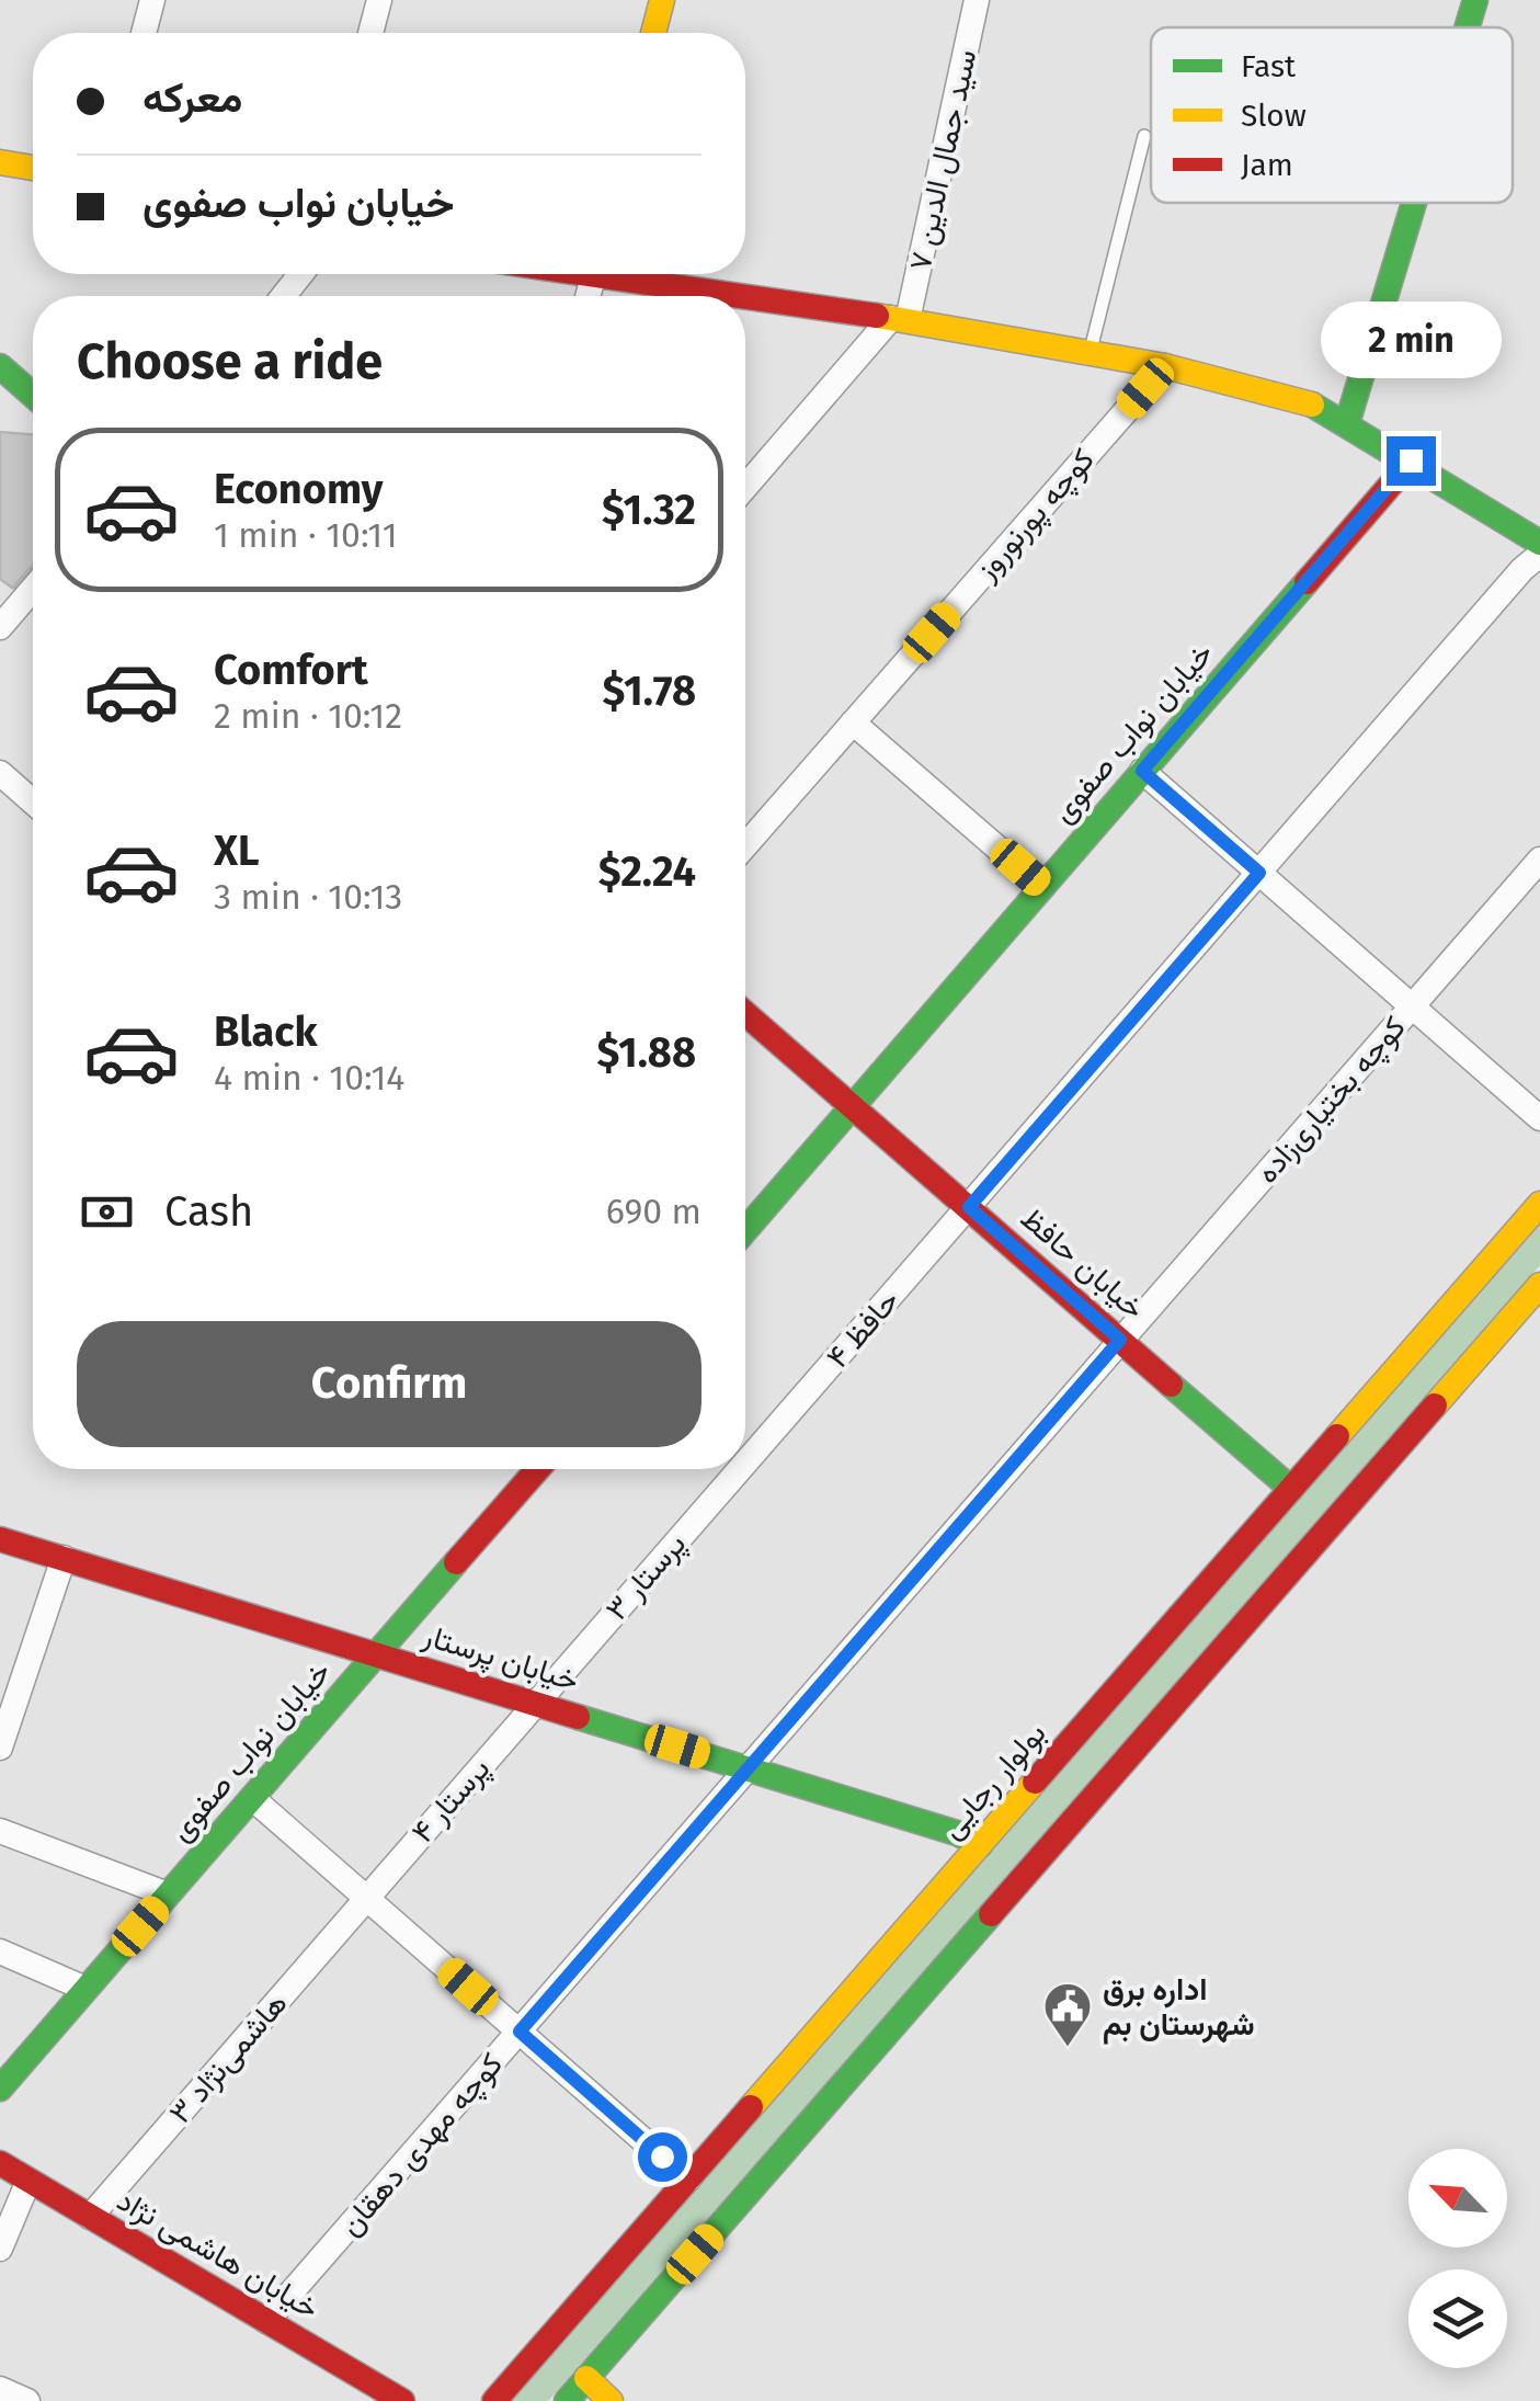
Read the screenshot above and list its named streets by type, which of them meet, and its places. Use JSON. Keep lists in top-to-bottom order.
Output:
{
  "streets": {
    "street": [
      "سید جمال الدین ۷",
      "کوچه پورنوروز",
      "خیابان نواب صفوی",
      "کوچه بختیاری‌زاده",
      "خیابان حافظ",
      "حافظ ۴",
      "پرستار ۳",
      "خیابان پرستار",
      "بولوار رجایی",
      "پرستار ۴",
      "هاشمی‌نژاد ۳",
      "کوچه مهدی دهقان",
      "خیابان هاشمی نژاد"
    ]
  },
  "crossings": [
    ["خیابان نواب صفوی", "خیابان حافظ"],
    ["خیابان نواب صفوی", "خیابان پرستار"],
    ["کوچه بختیاری‌زاده", "خیابان حافظ"],
    ["کوچه بختیاری‌زاده", "خیابان پرستار"],
    ["کوچه بختیاری‌زاده", "کوچه مهدی دهقان"],
    ["خیابان حافظ", "حافظ ۴"],
    ["خیابان حافظ", "بولوار رجایی"],
    ["حافظ ۴", "پرستار ۳"],
    ["پرستار ۳", "خیابان پرستار"],
    ["پرستار ۳", "پرستار ۴"],
    ["خیابان پرستار", "بولوار رجایی"],
    ["خیابان پرستار", "پرستار ۴"],
    ["خیابان پرستار", "کوچه مهدی دهقان"],
    ["پرستار ۴", "هاشمی‌نژاد ۳"],
    ["هاشمی‌نژاد ۳", "خیابان هاشمی نژاد"],
    ["کوچه مهدی دهقان", "خیابان هاشمی نژاد"]
  ],
  "places": {
    "public building": ["اداره برق شهرستان بم"]
  },
  "legend": ["Fast", "Slow", "Jam"],
  "north": "top left",
  "page": {
    "banner": ["معرکه", "خیابان نواب صفوی"],
    "heading": "Choose a ride",
    "bubble": "2 min",
    "list": [
      {
        "name": "Economy",
        "note": "1 min · 10:11",
        "value": "$1.32"
      },
      {
        "name": "Comfort",
        "note": "2 min · 10:12",
        "value": "$1.78"
      },
      {
        "name": "XL",
        "note": "3 min · 10:13",
        "value": "$2.24"
      },
      {
        "name": "Black",
        "note": "4 min · 10:14",
        "value": "$1.88"
      }
    ],
    "pay": ["Cash", "690 m"],
    "buttons": "Confirm"
  }
}
